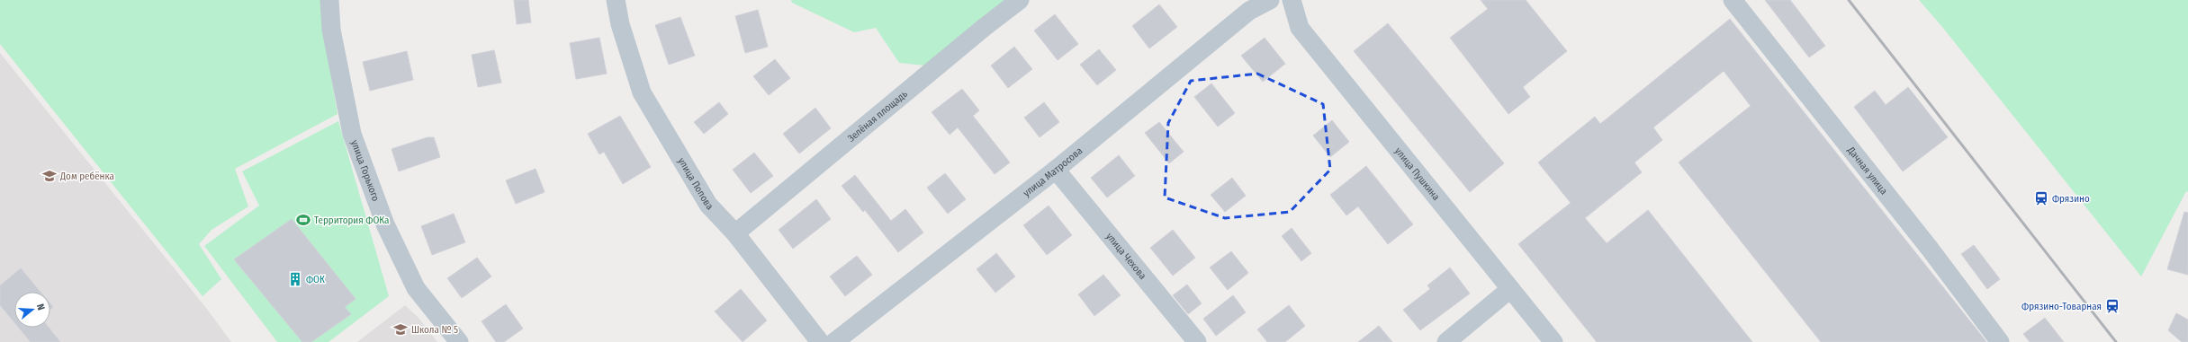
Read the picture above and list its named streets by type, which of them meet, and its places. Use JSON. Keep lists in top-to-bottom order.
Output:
{
  "streets": {
    "street": [
      "Зелёная площадь",
      "Дачная улица",
      "улица Горького",
      "улица Матросова",
      "улица Пушкина",
      "улица Попова",
      "улица Чехова"
    ]
  },
  "crossings": [
    ["Зелёная площадь", "улица Попова"],
    ["улица Матросова", "улица Чехова"]
  ],
  "places": {
    "school or university": ["Дом ребёнка", "Школа № 5"],
    "station": ["Фрязино", "Фрязино-Товарная"],
    "sports": ["Территория ФОКа"],
    "building": ["ФОК"]
  },
  "north": "right"
}
